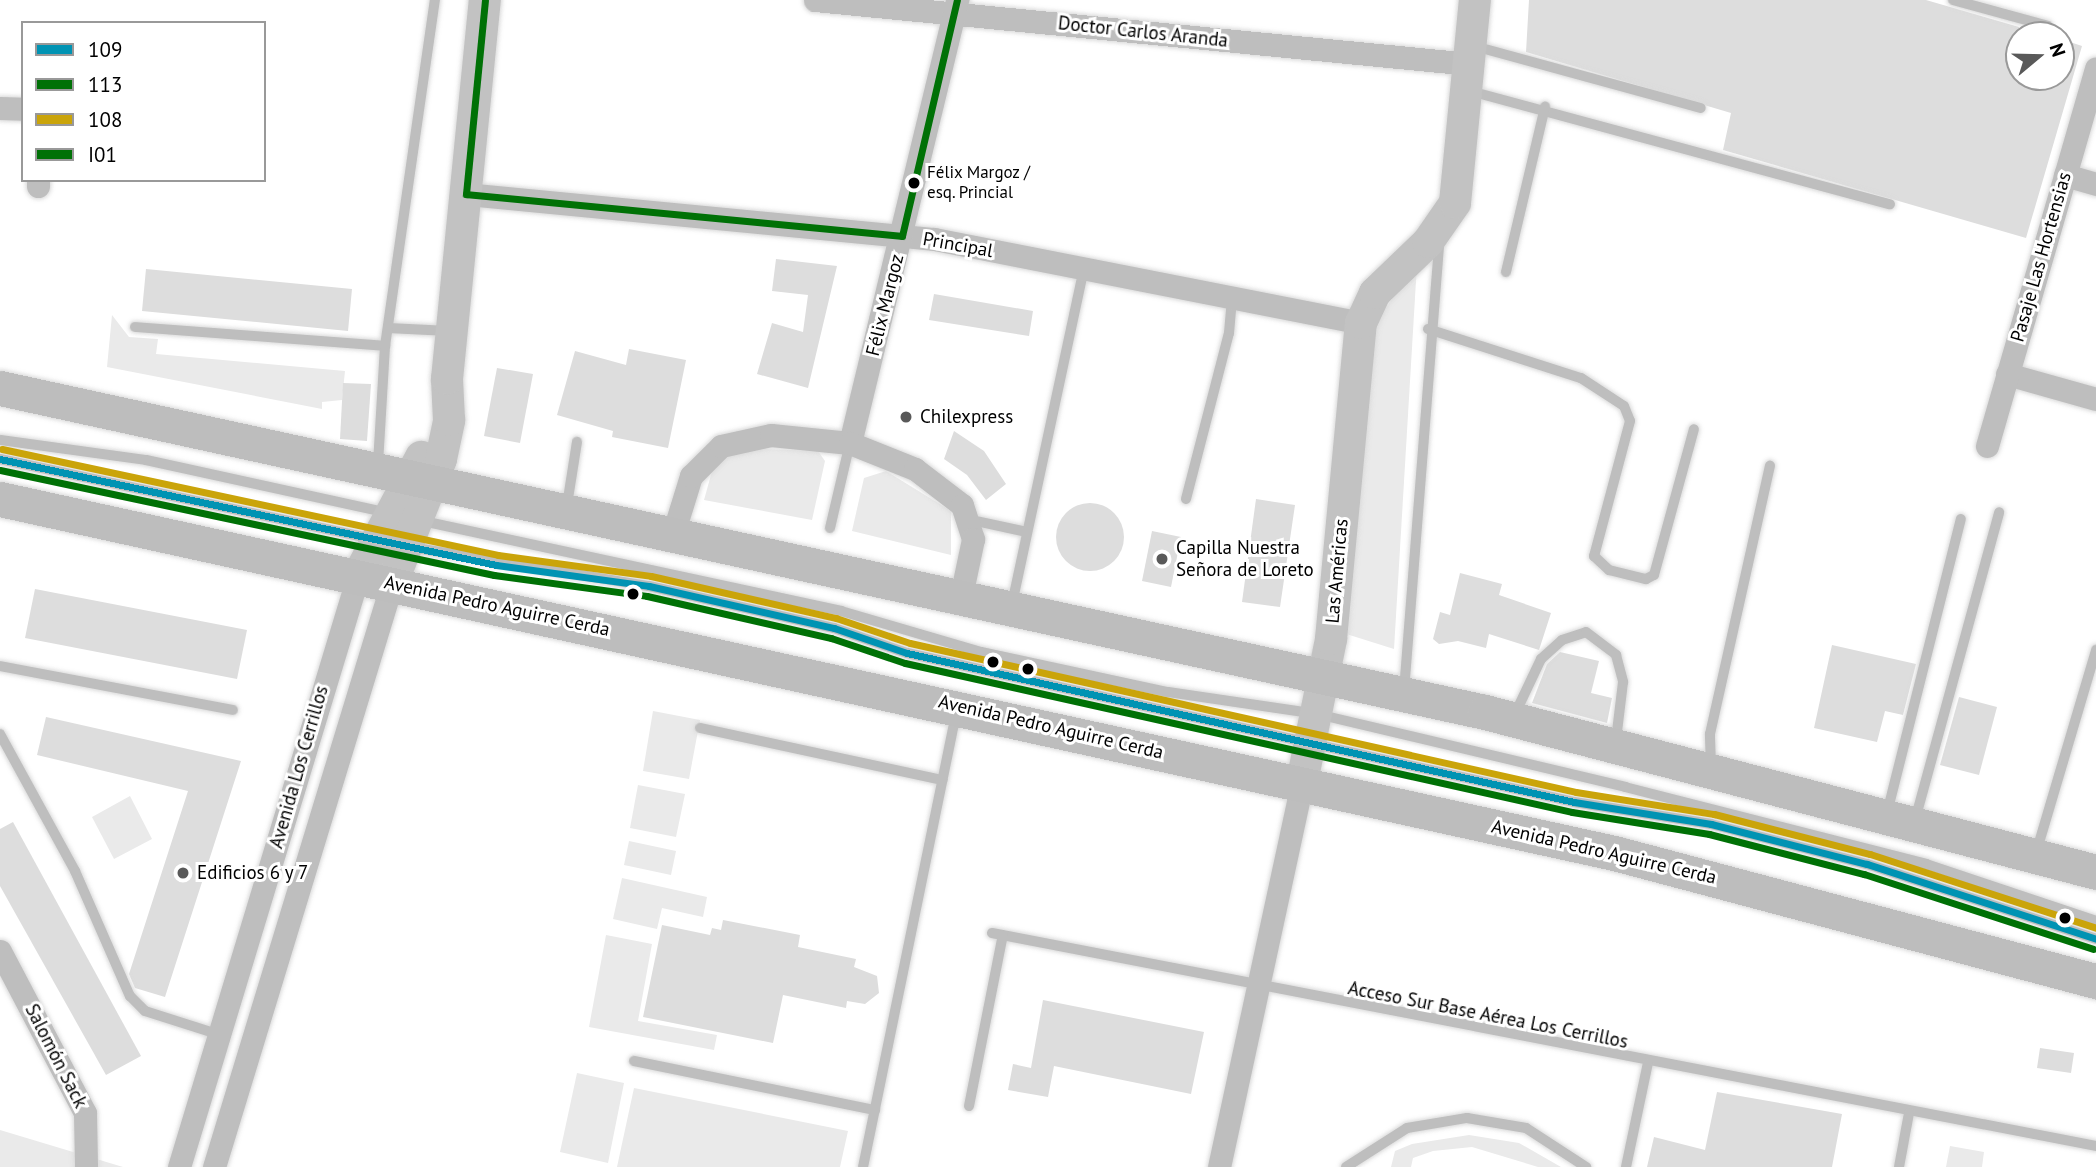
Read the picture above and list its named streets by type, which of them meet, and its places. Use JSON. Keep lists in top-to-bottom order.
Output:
{
  "streets": {
    "main road": ["Avenida Pedro Aguirre Cerda"],
    "street": [
      "Doctor Carlos Aranda",
      "Principal",
      "Pasaje Las Hortensias",
      "Félix Margoz",
      "Las Américas",
      "Avenida Los Cerrillos",
      "Salomón Sack"
    ],
    "lane": ["Acceso Sur Base Aérea Los Cerrillos"]
  },
  "crossings": [
    ["Doctor Carlos Aranda", "Félix Margoz"],
    ["Doctor Carlos Aranda", "Las Américas"],
    ["Principal", "Félix Margoz"],
    ["Principal", "Las Américas"],
    ["Principal", "Avenida Los Cerrillos"],
    ["Las Américas", "Avenida Pedro Aguirre Cerda"],
    ["Las Américas", "Acceso Sur Base Aérea Los Cerrillos"],
    ["Avenida Pedro Aguirre Cerda", "Avenida Los Cerrillos"]
  ],
  "places": [
    "Félix Margoz / esq. Princial",
    "Chilexpress",
    "Capilla Nuestra Señora de Loreto",
    "Edificios 6 y 7"
  ],
  "lines": [
    "transit line I01",
    "transit line 108",
    "transit line 109",
    "transit line 113"
  ],
  "legend": [
    "109",
    "113",
    "108",
    "I01"
  ],
  "north": "right"
}
